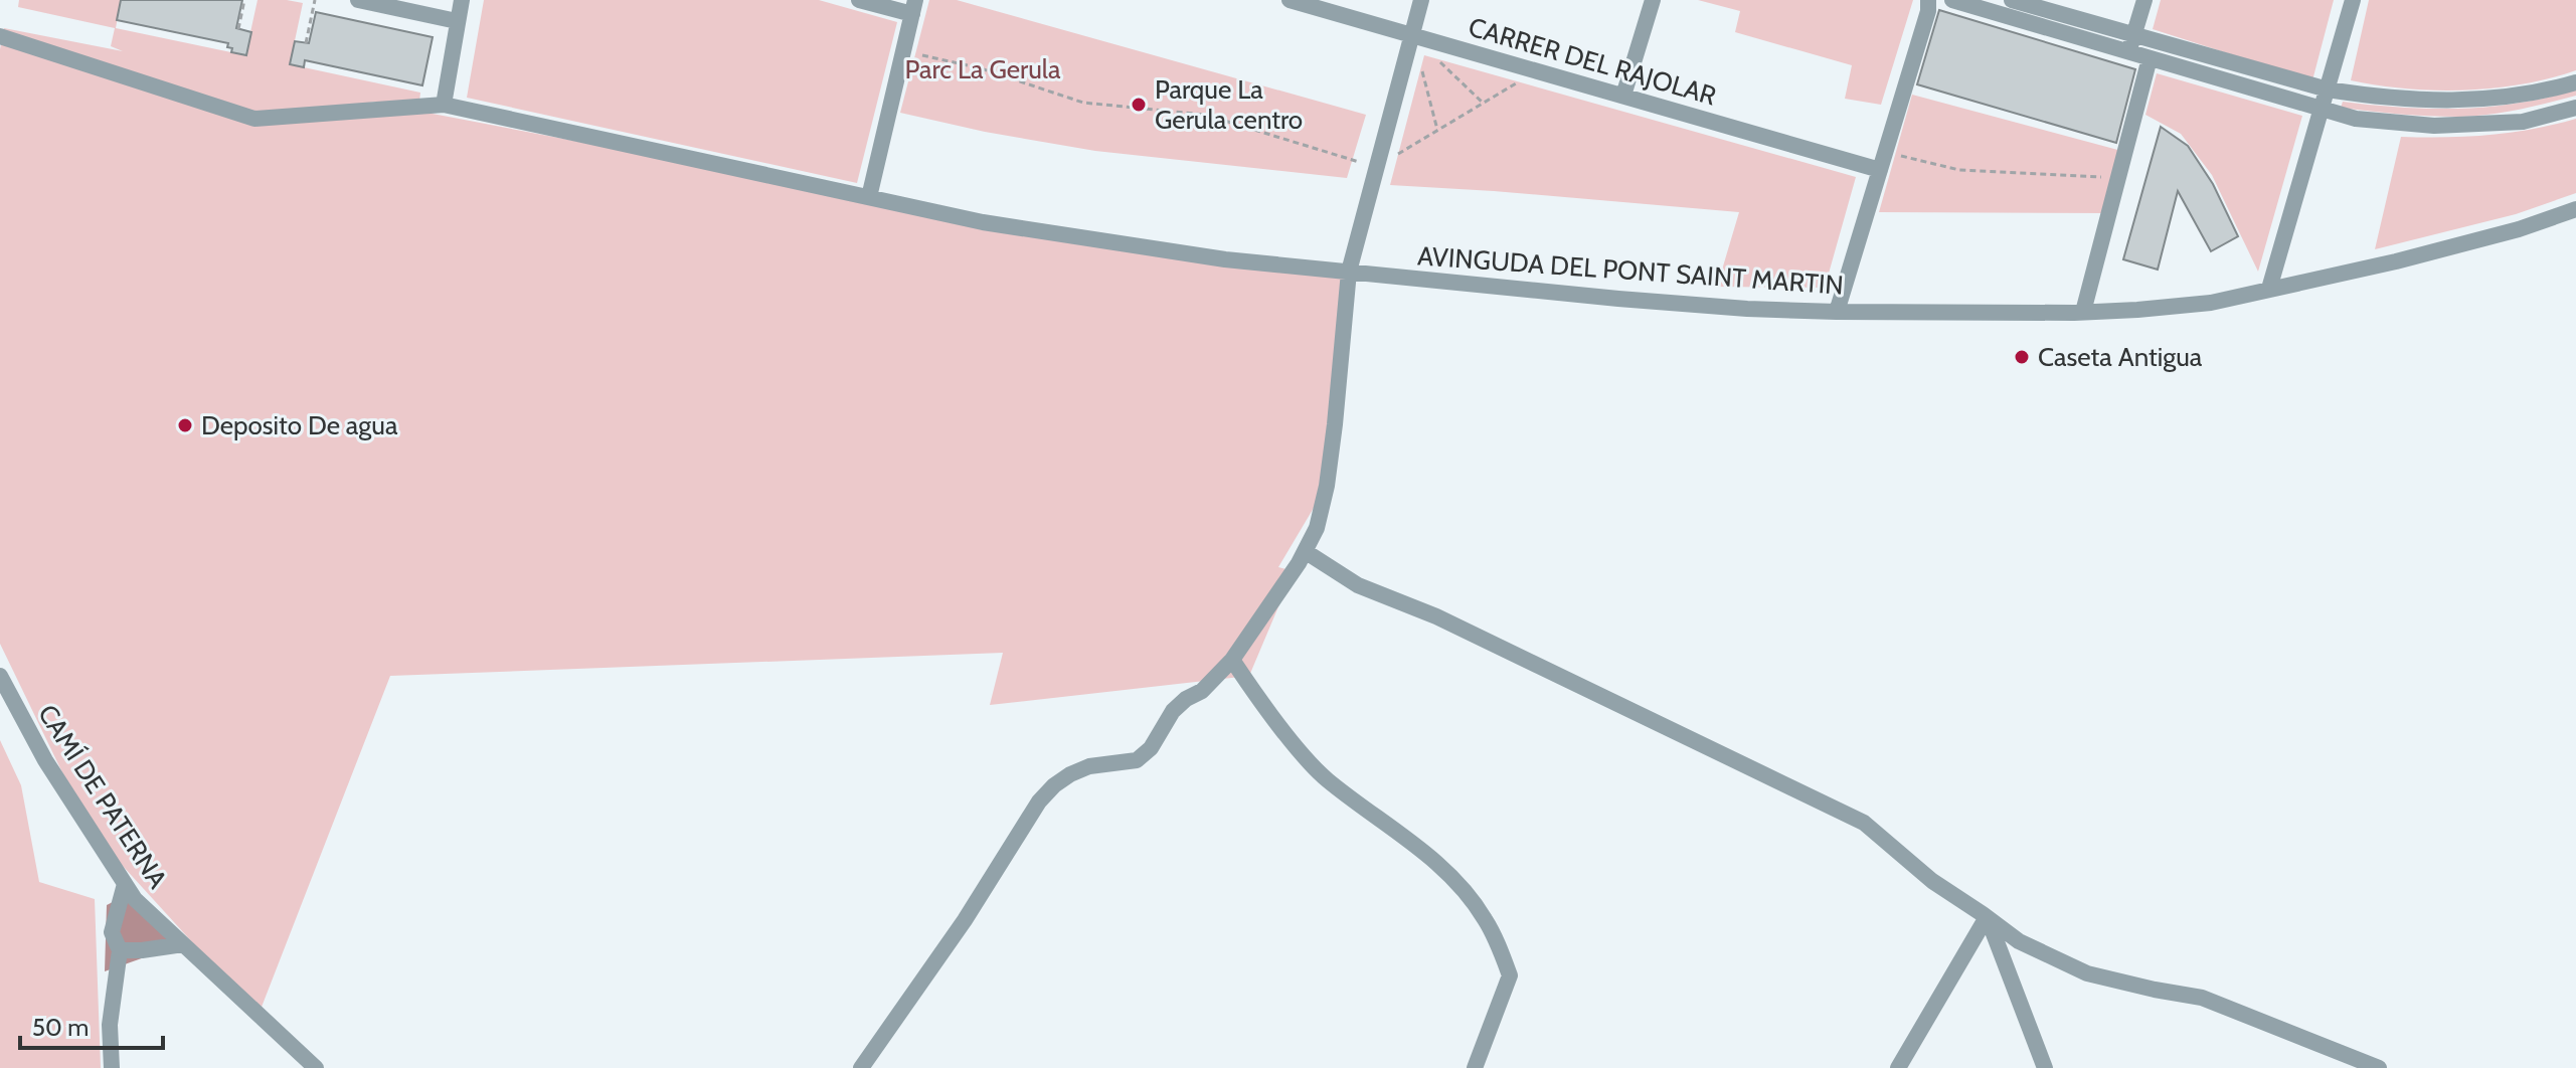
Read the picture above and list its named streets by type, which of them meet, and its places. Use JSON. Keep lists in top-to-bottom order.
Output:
{
  "streets": {
    "street": ["CARRER DEL RAJOLAR", "AVINGUDA DEL PONT SAINT MARTIN", "CAMÍ DE PATERNA"]
  },
  "parks": ["Parc La Gerula"],
  "places": ["Parque La Gerula centro", "Caseta Antigua", "Deposito De agua"],
  "scale_bar": "50 m"
}
